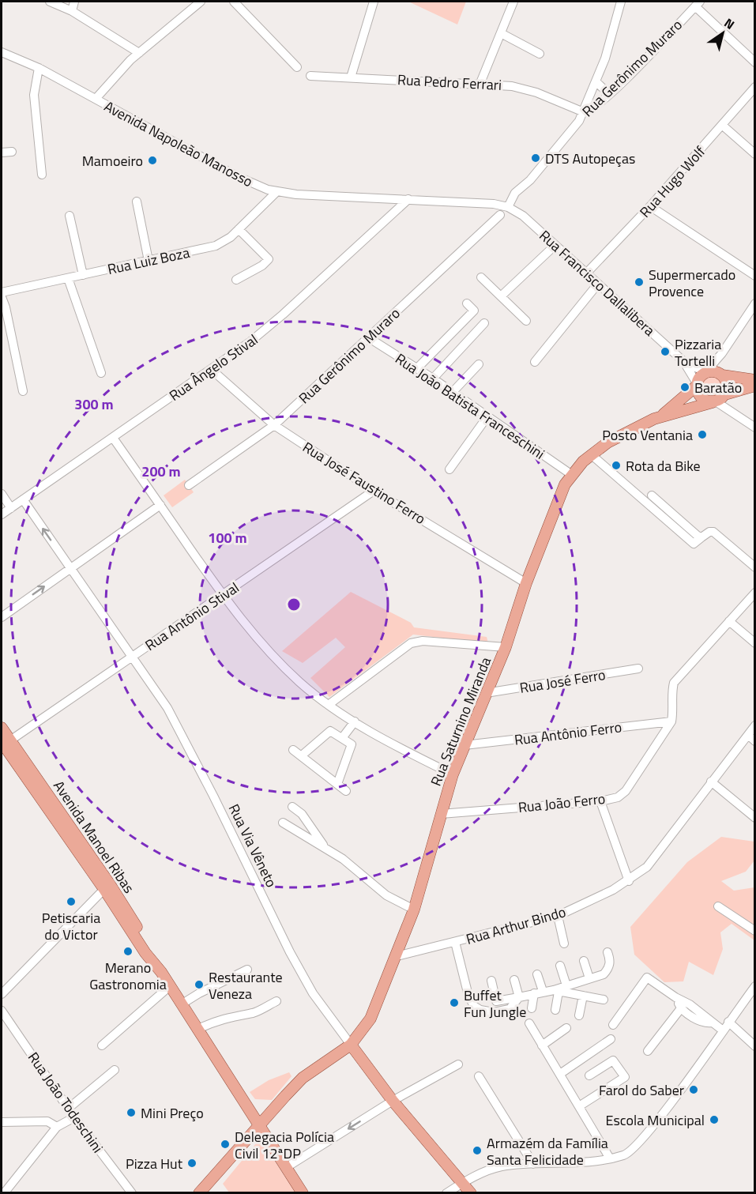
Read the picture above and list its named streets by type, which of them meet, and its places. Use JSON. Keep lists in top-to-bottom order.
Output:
{
  "streets": {
    "main road": ["Rua Saturnino Miranda", "Avenida Manoel Ribas", "Rua Via Vêneto"],
    "street": [
      "Rua Gerônimo Muraro",
      "Rua Pedro Ferrari",
      "Avenida Napoleão Manosso",
      "Rua Hugo Wolf",
      "Rua Luiz Boza",
      "Rua Francisco Dallalibera",
      "Rua Ângelo Stival",
      "Rua João Batista Franceschini",
      "Rua José Faustino Ferro",
      "Rua Antônio Stival",
      "Rua José Ferro",
      "Rua Antônio Ferro",
      "Rua João Ferro",
      "Rua Arthur Bindo",
      "Rua João Todeschini"
    ]
  },
  "crossings": [
    ["Rua Gerônimo Muraro", "Rua Pedro Ferrari"],
    ["Rua Gerônimo Muraro", "Avenida Napoleão Manosso"],
    ["Rua Gerônimo Muraro", "Rua Francisco Dallalibera"],
    ["Rua Gerônimo Muraro", "Rua João Batista Franceschini"],
    ["Rua Gerônimo Muraro", "Rua José Faustino Ferro"],
    ["Avenida Napoleão Manosso", "Rua Luiz Boza"],
    ["Avenida Napoleão Manosso", "Rua Francisco Dallalibera"],
    ["Avenida Napoleão Manosso", "Rua Ângelo Stival"],
    ["Rua Hugo Wolf", "Rua Francisco Dallalibera"],
    ["Rua Francisco Dallalibera", "Rua Saturnino Miranda"],
    ["Rua Ângelo Stival", "Rua José Faustino Ferro"],
    ["Rua Ângelo Stival", "Rua Via Vêneto"],
    ["Rua João Batista Franceschini", "Rua Saturnino Miranda"],
    ["Rua José Faustino Ferro", "Rua Antônio Stival"],
    ["Rua José Faustino Ferro", "Rua Saturnino Miranda"],
    ["Rua Antônio Stival", "Avenida Manoel Ribas"],
    ["Rua Antônio Stival", "Rua Via Vêneto"],
    ["Rua José Ferro", "Rua Saturnino Miranda"],
    ["Rua Saturnino Miranda", "Rua Antônio Ferro"],
    ["Rua Saturnino Miranda", "Rua João Ferro"],
    ["Rua Saturnino Miranda", "Avenida Manoel Ribas"],
    ["Rua Saturnino Miranda", "Rua Via Vêneto"],
    ["Rua Saturnino Miranda", "Rua Arthur Bindo"],
    ["Rua Antônio Ferro", "Rua João Ferro"]
  ],
  "places": [
    "DTS Autopeças",
    "Mamoeiro",
    "Supermercado Provence",
    "Pizzaria Tortelli",
    "Baratão",
    "Posto Ventania",
    "Rota da Bike",
    "Petiscaria do Victor",
    "Merano Gastronomia",
    "Restaurante Veneza",
    "Buffet Fun Jungle",
    "Farol do Saber",
    "Mini Preço",
    "Escola Municipal",
    "Delegacia Polícia Civil 12ªDP",
    "Armazém da Família Santa Felicidade",
    "Pizza Hut"
  ],
  "north": "top right",
  "rings": ["300 m", "200 m", "100 m"]
}
